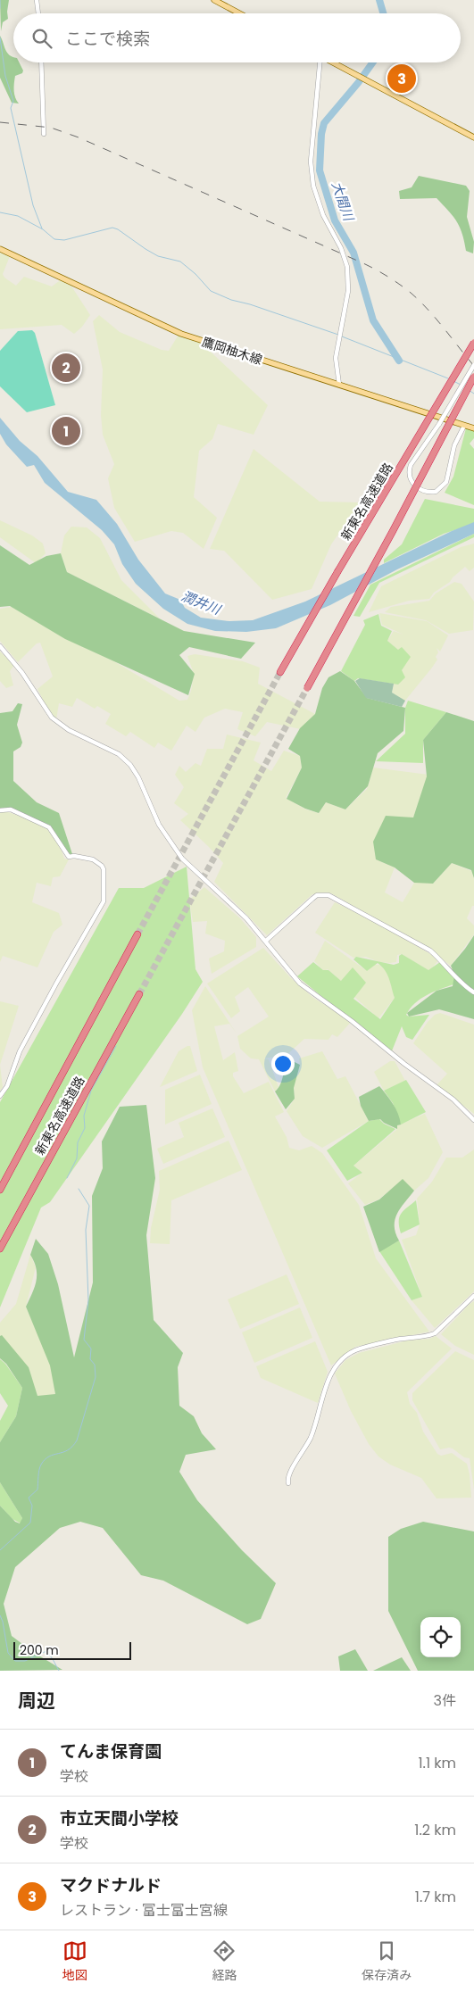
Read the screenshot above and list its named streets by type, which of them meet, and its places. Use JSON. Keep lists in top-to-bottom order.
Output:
{
  "streets": {
    "highway": ["新東名高速道路"],
    "main road": ["鷹岡柚木線"]
  },
  "water": ["大間川", "潤井川"],
  "scale_bar": "200 m",
  "page": {
    "search": "ここで検索",
    "pins": ["3", "2", "1"],
    "scale": "200 m",
    "heading": ["周辺", "3件"],
    "list": [
      {
        "mark": "1",
        "name": "てんま保育園",
        "note": "学校",
        "value": "1.1 km"
      },
      {
        "mark": "2",
        "name": "市立天間小学校",
        "note": "学校",
        "value": "1.2 km"
      },
      {
        "mark": "3",
        "name": "マクドナルド",
        "note": "レストラン · 富士富士宮線",
        "value": "1.7 km"
      }
    ],
    "nav": ["地図", "経路", "保存済み"]
  }
}
